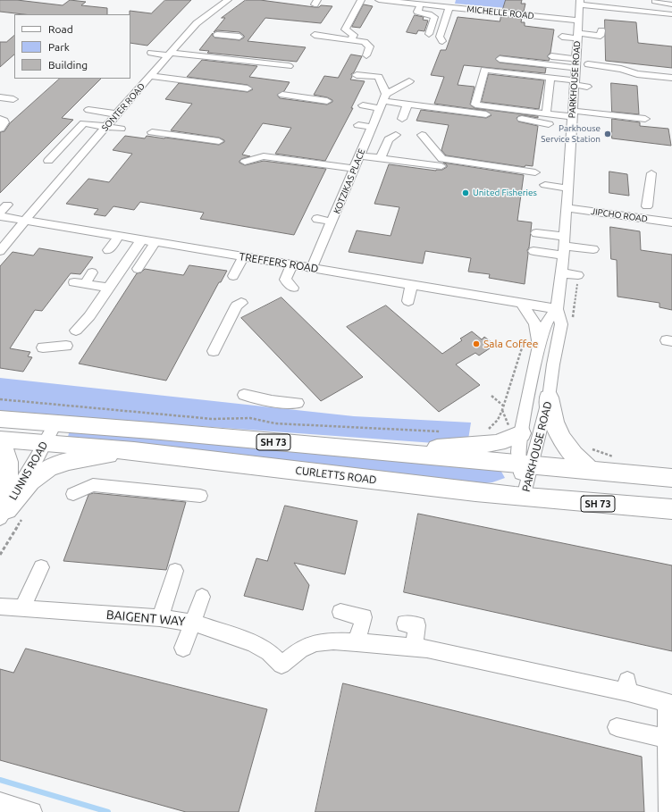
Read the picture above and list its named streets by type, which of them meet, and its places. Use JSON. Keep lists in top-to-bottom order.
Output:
{
  "streets": {
    "highway": ["SH 73", "CURLETTS ROAD"],
    "street": [
      "MICHELLE ROAD",
      "PARKHOUSE ROAD",
      "SONTER ROAD",
      "KOTZIKAS PLACE",
      "JIPCHO ROAD",
      "TREFFERS ROAD",
      "LUNNS ROAD",
      "BAIGENT WAY"
    ]
  },
  "crossings": [
    ["MICHELLE ROAD", "PARKHOUSE ROAD"],
    ["PARKHOUSE ROAD", "JIPCHO ROAD"],
    ["PARKHOUSE ROAD", "TREFFERS ROAD"],
    ["PARKHOUSE ROAD", "SH 73"],
    ["PARKHOUSE ROAD", "CURLETTS ROAD"],
    ["SONTER ROAD", "TREFFERS ROAD"],
    ["KOTZIKAS PLACE", "TREFFERS ROAD"],
    ["SH 73", "LUNNS ROAD"],
    ["LUNNS ROAD", "CURLETTS ROAD"]
  ],
  "places": ["Parkhouse Service Station", "United Fisheries", "Sala Coffee"],
  "legend": ["Road", "Park", "Building"]
}
